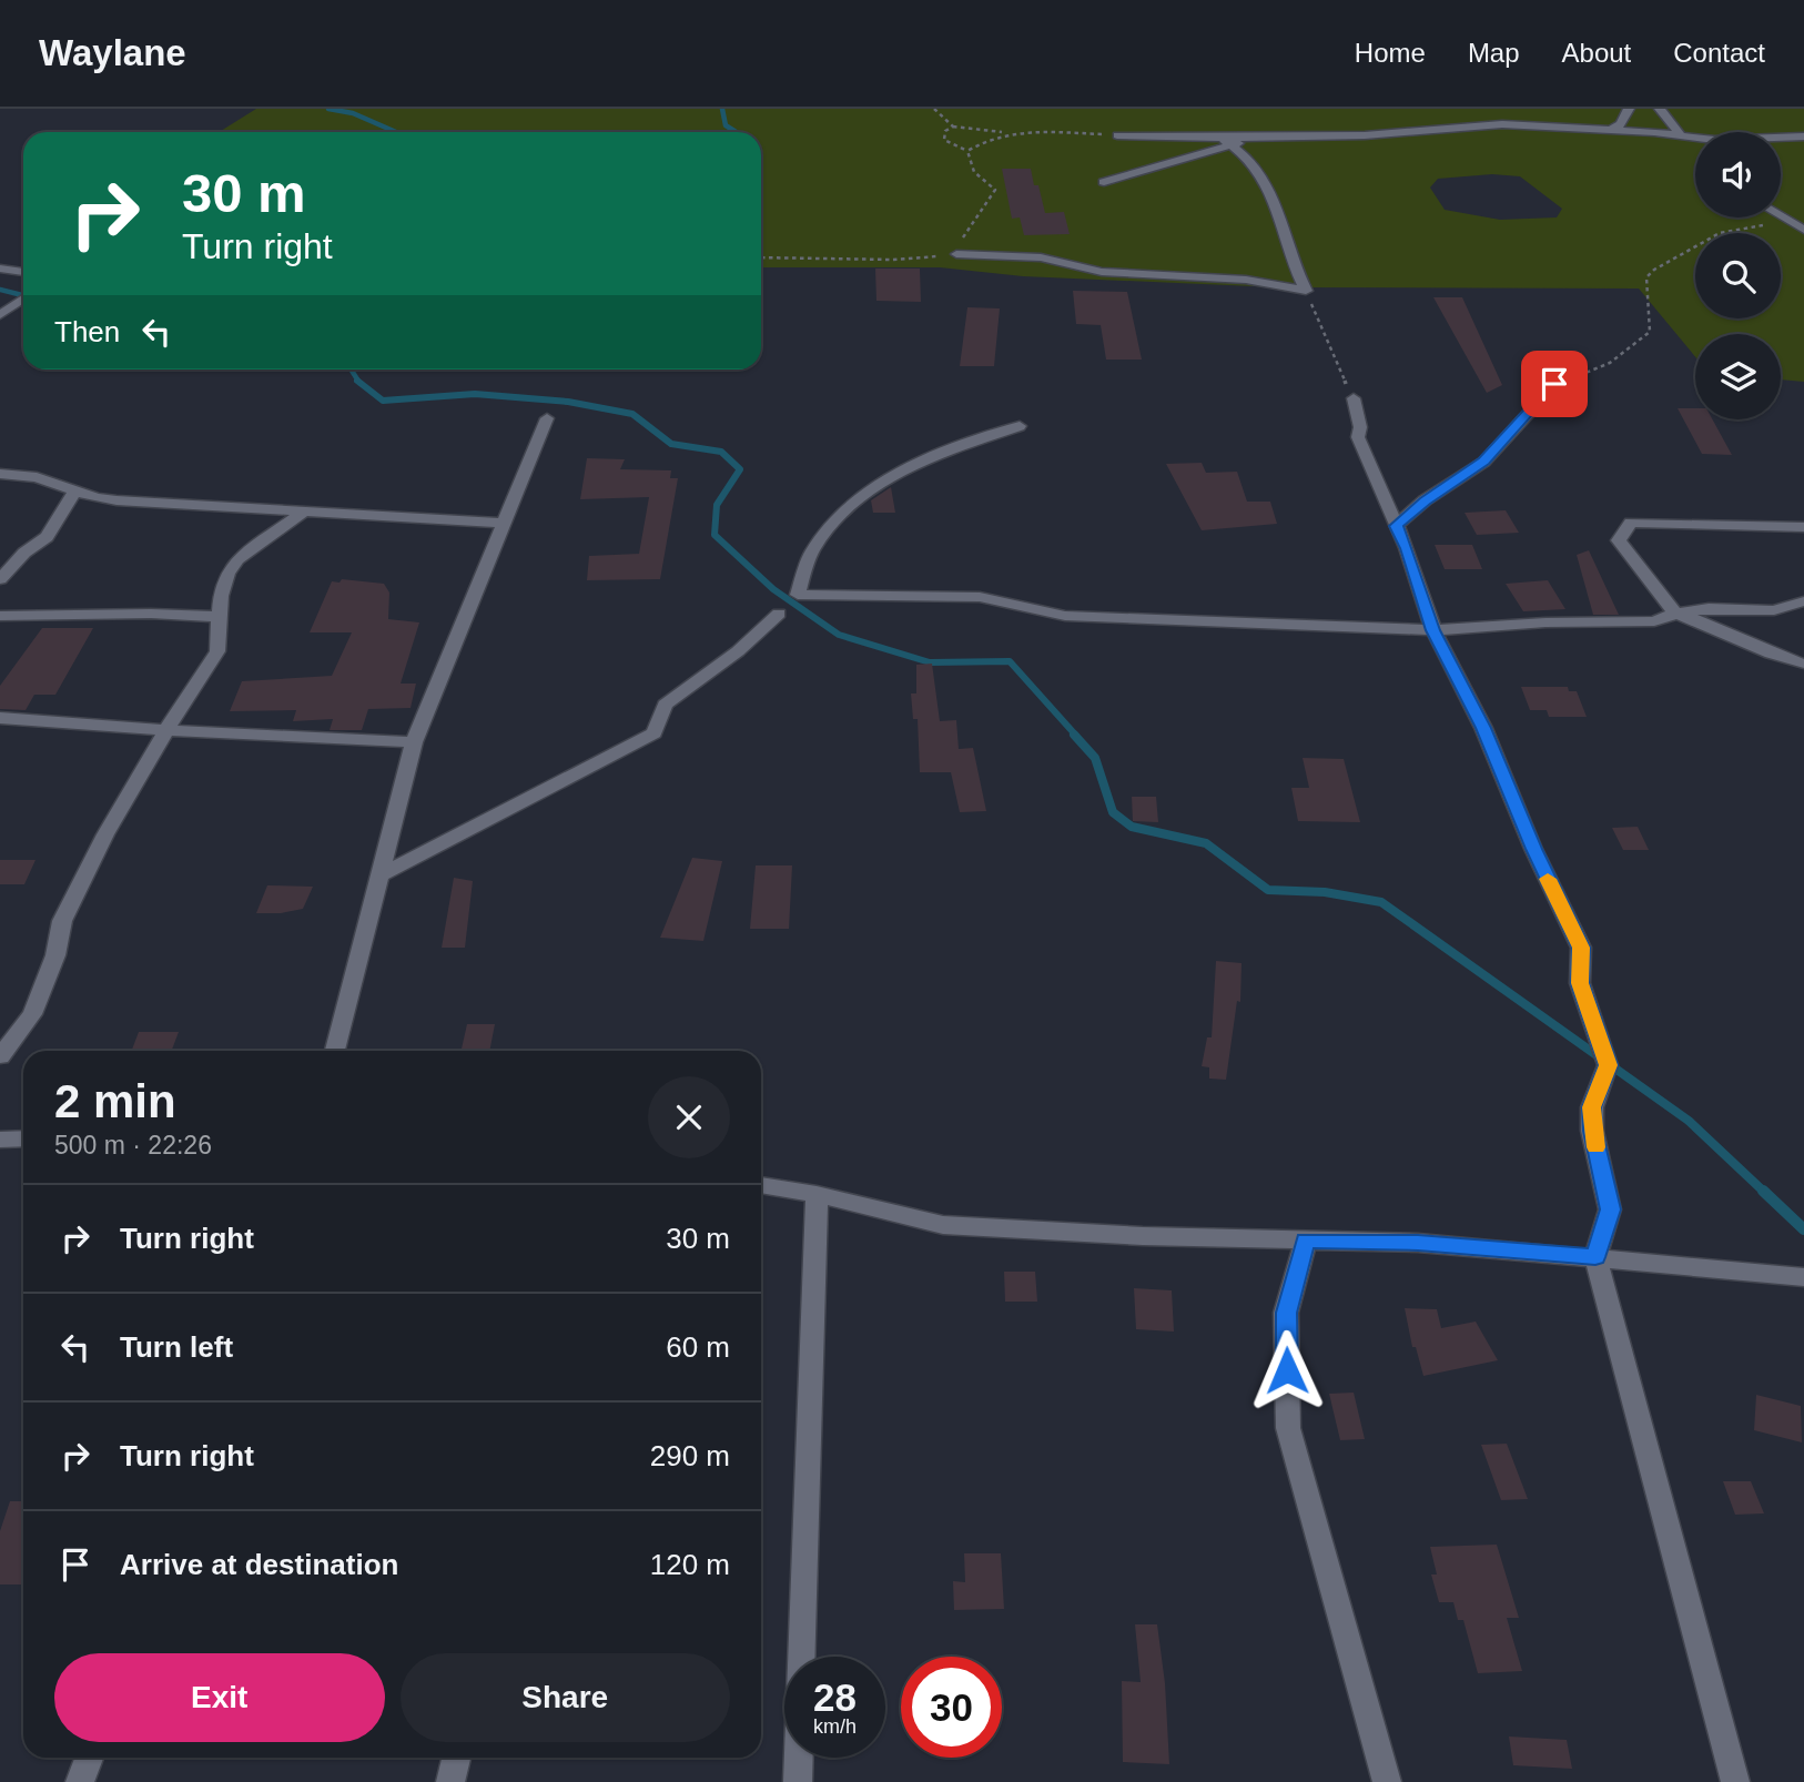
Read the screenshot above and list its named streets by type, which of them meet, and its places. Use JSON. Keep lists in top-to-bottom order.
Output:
{
  "page": {
    "header": "Waylane",
    "nav": [
      "Home",
      "Map",
      "About",
      "Contact"
    ],
    "turn": ["30 m", "Turn right"],
    "then": "Then",
    "heading": ["2 min", "500 m · 22:26"],
    "list": [
      {
        "name": "Turn right",
        "value": "30 m"
      },
      {
        "name": "Turn left",
        "value": "60 m"
      },
      {
        "name": "Turn right",
        "value": "290 m"
      },
      {
        "name": "Arrive at destination",
        "value": "120 m"
      }
    ],
    "buttons": ["Exit", "Share"],
    "speed": "28 km/h",
    "limit": "30"
  }
}
